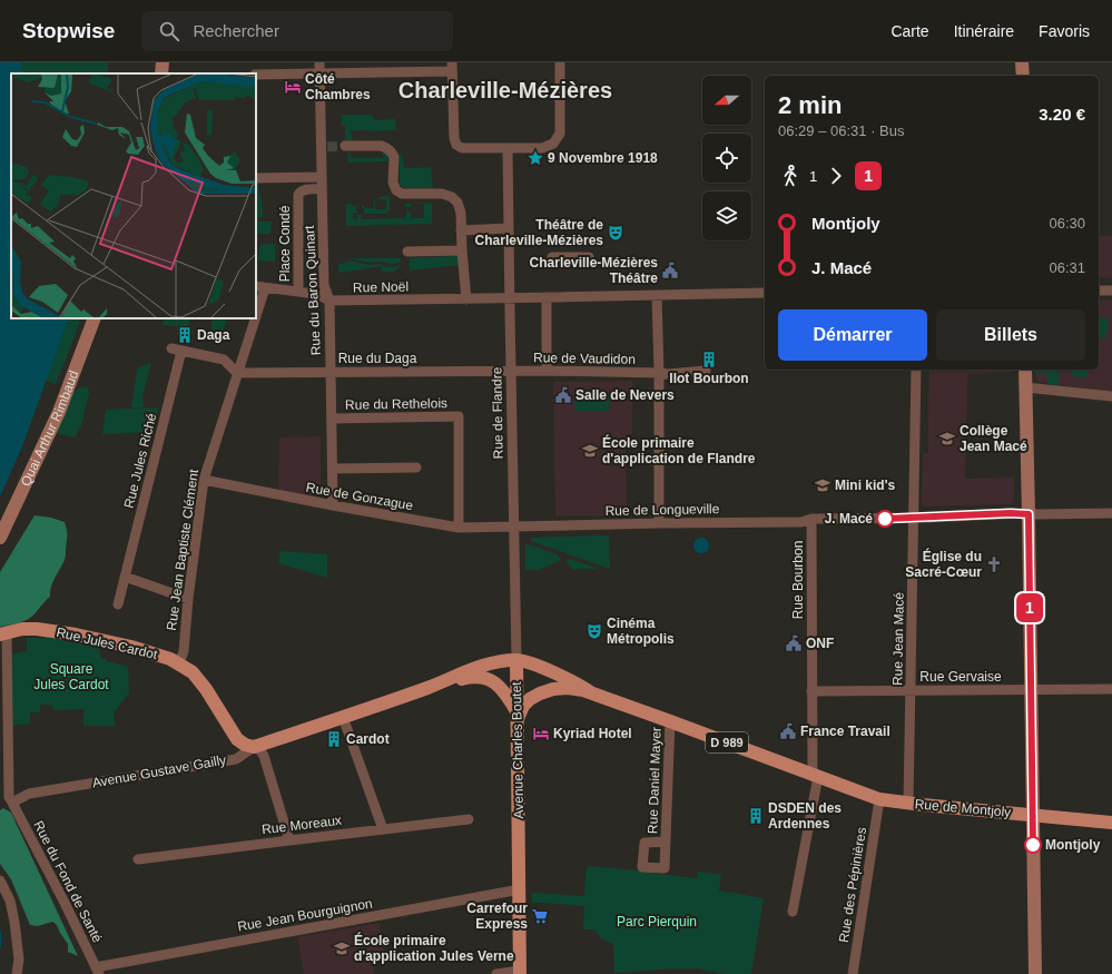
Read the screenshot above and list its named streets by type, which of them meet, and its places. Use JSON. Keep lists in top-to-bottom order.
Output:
{
  "streets": {
    "main road": [
      "Rue Jules Cardot",
      "D 989",
      "Avenue Charles Boutet",
      "Avenue Gustave Gailly",
      "Rue de Montjoly"
    ],
    "street": [
      "Place Condé",
      "Rue Noël",
      "Rue du Baron Quinart",
      "Rue du Daga",
      "Rue de Vaudidon",
      "Rue du Rethelois",
      "Rue de Flandre",
      "Quai Arthur Rimbaud",
      "Rue Jules Riché",
      "Rue de Gonzague",
      "Rue de Longueville",
      "Rue Jean Baptiste Clément",
      "Rue Bourbon",
      "Rue Jean Macé",
      "Rue Gervaise",
      "Rue Daniel Mayer",
      "Rue Moreaux",
      "Rue du Fond de Santé",
      "Rue des Pépinières",
      "Rue Jean Bourguignon"
    ]
  },
  "crossings": [
    ["Place Condé", "Rue Noël"],
    ["Place Condé", "Rue du Baron Quinart"],
    ["Rue Noël", "Rue du Baron Quinart"],
    ["Rue Noël", "Rue de Flandre"],
    ["Rue Noël", "Rue Jean Baptiste Clément"],
    ["Rue du Baron Quinart", "Rue du Daga"],
    ["Rue du Baron Quinart", "Rue du Rethelois"],
    ["Rue du Baron Quinart", "Rue de Gonzague"],
    ["Rue du Daga", "Rue de Vaudidon"],
    ["Rue du Daga", "Rue de Flandre"],
    ["Rue du Daga", "Rue Jules Riché"],
    ["Rue du Daga", "Rue Jean Baptiste Clément"],
    ["Rue de Vaudidon", "Rue de Flandre"],
    ["Rue du Rethelois", "Rue de Gonzague"],
    ["Rue de Flandre", "Rue de Gonzague"],
    ["Rue de Flandre", "Rue de Longueville"],
    ["Rue de Flandre", "Avenue Charles Boutet"],
    ["Rue Jules Riché", "Rue Jean Baptiste Clément"],
    ["Rue de Gonzague", "Rue de Longueville"],
    ["Rue de Gonzague", "Rue Jean Baptiste Clément"],
    ["Rue de Gonzague", "Avenue Charles Boutet"],
    ["Rue de Longueville", "Rue Bourbon"],
    ["Rue de Longueville", "Rue Jean Macé"],
    ["Rue de Longueville", "Avenue Charles Boutet"],
    ["Rue Jean Baptiste Clément", "Rue Jules Cardot"],
    ["Rue Bourbon", "Rue Gervaise"],
    ["Rue Bourbon", "D 989"],
    ["Rue Bourbon", "Rue de Montjoly"],
    ["Rue Jean Macé", "Rue Gervaise"],
    ["Rue Jean Macé", "Rue de Montjoly"],
    ["Rue Jules Cardot", "Avenue Gustave Gailly"],
    ["Rue Jules Cardot", "Rue du Fond de Santé"],
    ["D 989", "Rue Daniel Mayer"],
    ["D 989", "Rue de Montjoly"],
    ["Avenue Charles Boutet", "Rue Jean Bourguignon"],
    ["Avenue Gustave Gailly", "Rue du Fond de Santé"],
    ["Rue de Montjoly", "Rue des Pépinières"],
    ["Rue du Fond de Santé", "Rue Jean Bourguignon"]
  ],
  "districts": ["Charleville-Mézières"],
  "parks": ["Square Jules Cardot", "Parc Pierquin"],
  "places": {
    "hotel": ["Côté Chambres", "Kyriad Hotel"],
    "place": ["9 Novembre 1918"],
    "theatre": ["Théâtre de Charleville-Mézières", "Cinéma Métropolis"],
    "public building": [
      "Charleville-Mézières Théâtre",
      "Salle de Nevers",
      "ONF",
      "France Travail"
    ],
    "building": [
      "Daga",
      "Ilot Bourbon",
      "Cardot",
      "DSDEN des Ardennes"
    ],
    "school or university": [
      "Collège Jean Macé",
      "École primaire d'application de Flandre",
      "Mini kid's",
      "École primaire d'application Jules Verne"
    ],
    "other": ["J. Macé", "Montjoly"],
    "church": ["Église du Sacré-Cœur"],
    "supermarket": ["Carrefour Express"]
  },
  "lines": ["bus line 1"],
  "north": "left",
  "page": {
    "header": "Stopwise",
    "search": "Rechercher",
    "nav": ["Carte", "Itinéraire", "Favoris"],
    "on_map": "1",
    "heading": ["2 min", "06:29 – 06:31 · Bus", "3.20 €"],
    "legs": ["1", "1"],
    "list": [
      {
        "name": "Montjoly",
        "value": "06:30"
      },
      {
        "name": "J. Macé",
        "value": "06:31"
      }
    ],
    "buttons": ["Démarrer", "Billets"]
  }
}
